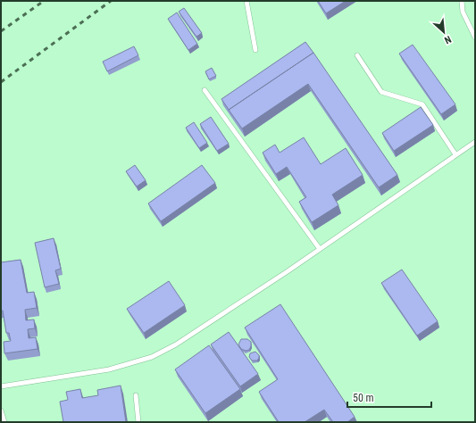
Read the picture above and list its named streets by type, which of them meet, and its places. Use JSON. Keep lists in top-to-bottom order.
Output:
{
  "scale_bar": "50 m",
  "north": "bottom right"
}
